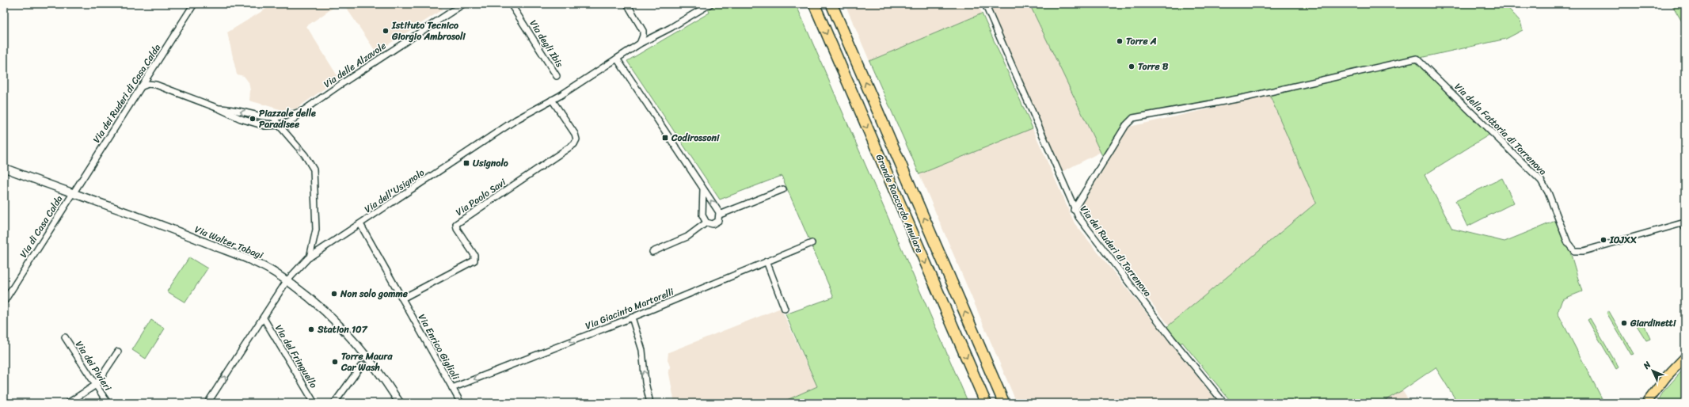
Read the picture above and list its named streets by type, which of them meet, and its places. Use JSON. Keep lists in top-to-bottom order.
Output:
{
  "streets": {
    "highway": ["Grande Raccordo Anulare"],
    "street": [
      "Via degli Ibis",
      "Via delle Alzavole",
      "Via dei Ruderi di Casa Calda",
      "Via della Fattoria di Torrenova",
      "Via dell'Usignolo",
      "Via Paolo Savi",
      "Via di Casa Calda",
      "Via Walter Tobagi",
      "Via dei Ruderi di Torrenova",
      "Via Giacinto Martorelli",
      "Via Enrico Giglioli",
      "Via del Fringuello",
      "Via dei Pivieri"
    ]
  },
  "crossings": [
    ["Via dei Ruderi di Casa Calda", "Via di Casa Calda"],
    ["Via dei Ruderi di Casa Calda", "Via Walter Tobagi"],
    ["Via della Fattoria di Torrenova", "Via dei Ruderi di Torrenova"],
    ["Via dell'Usignolo", "Via Paolo Savi"],
    ["Via dell'Usignolo", "Via Walter Tobagi"],
    ["Via dell'Usignolo", "Via Enrico Giglioli"],
    ["Via dell'Usignolo", "Via del Fringuello"],
    ["Via Paolo Savi", "Via Enrico Giglioli"],
    ["Via di Casa Calda", "Via Walter Tobagi"],
    ["Via Giacinto Martorelli", "Via Enrico Giglioli"]
  ],
  "one_way": ["Via Giacinto Martorelli"],
  "places": {
    "other": [
      "Istituto Tecnico Giorgio Ambrosoli",
      "Torre A",
      "Torre B",
      "Piazzale delle Paradisee",
      "I0JXX",
      "Non solo gomme",
      "Giardinetti",
      "Station 107",
      "Torre Maura Car Wash"
    ],
    "transit": ["Codirossoni", "Usignolo"]
  },
  "north": "top left"
}
